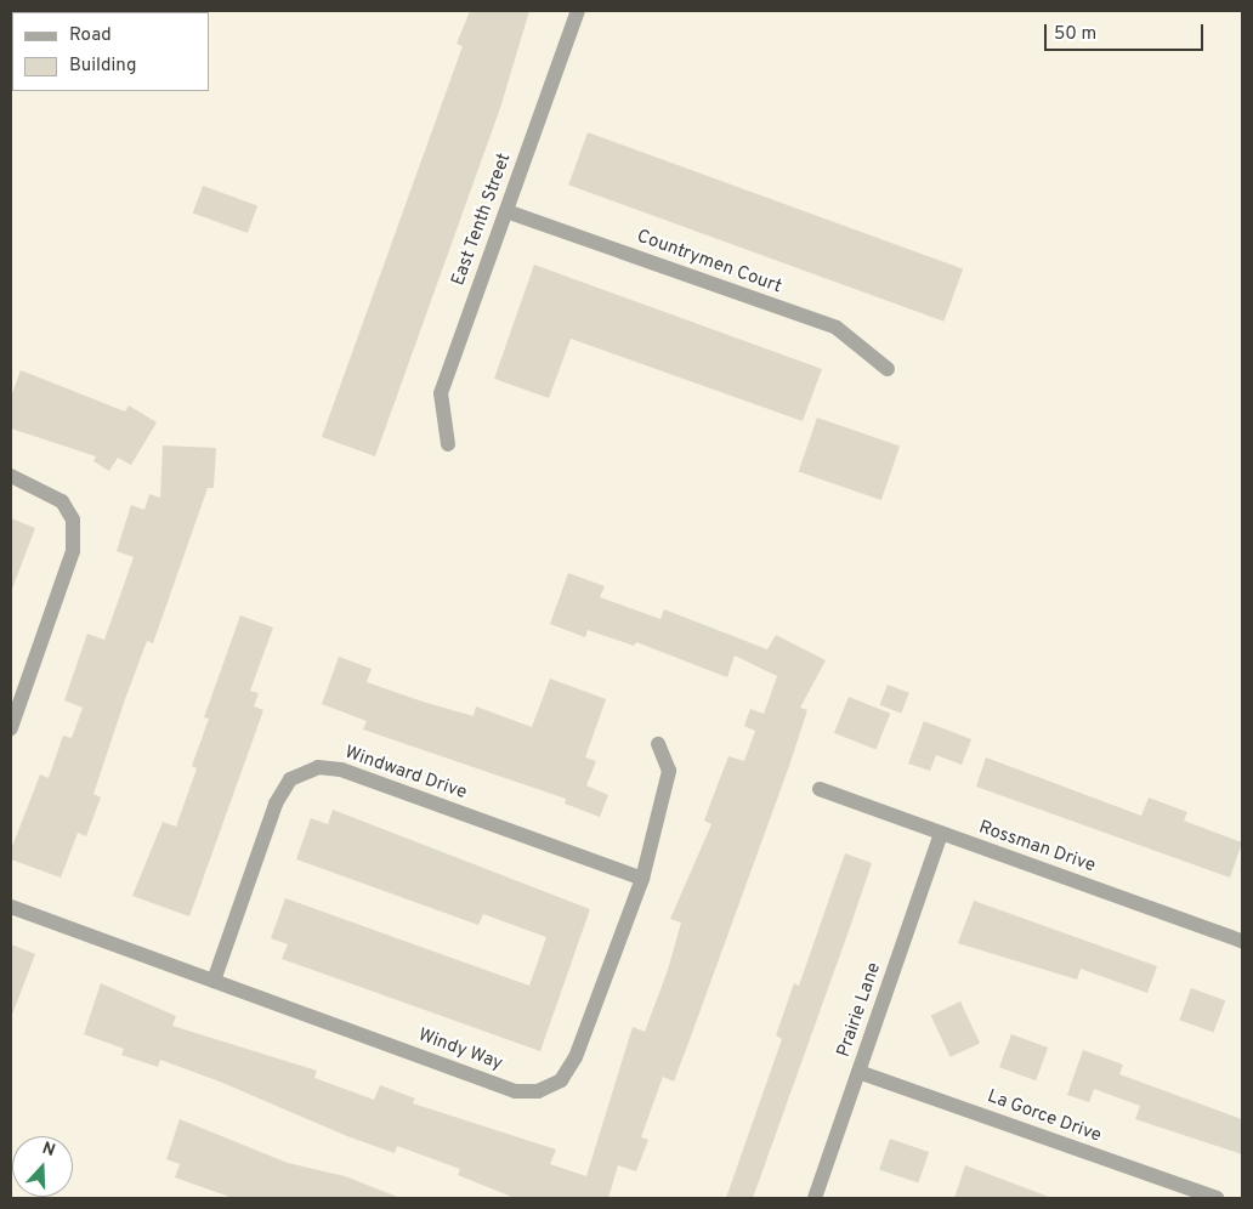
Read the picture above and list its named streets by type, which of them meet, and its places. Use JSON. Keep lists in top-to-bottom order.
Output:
{
  "streets": {
    "street": [
      "East Tenth Street",
      "Countrymen Court",
      "Windward Drive",
      "Rossman Drive",
      "Prairie Lane",
      "Windy Way",
      "La Gorce Drive"
    ]
  },
  "crossings": [
    ["East Tenth Street", "Countrymen Court"],
    ["Windward Drive", "Windy Way"],
    ["Rossman Drive", "Prairie Lane"],
    ["Prairie Lane", "La Gorce Drive"]
  ],
  "legend": ["Road", "Building"],
  "scale_bar": "50 m",
  "north": "top"
}
